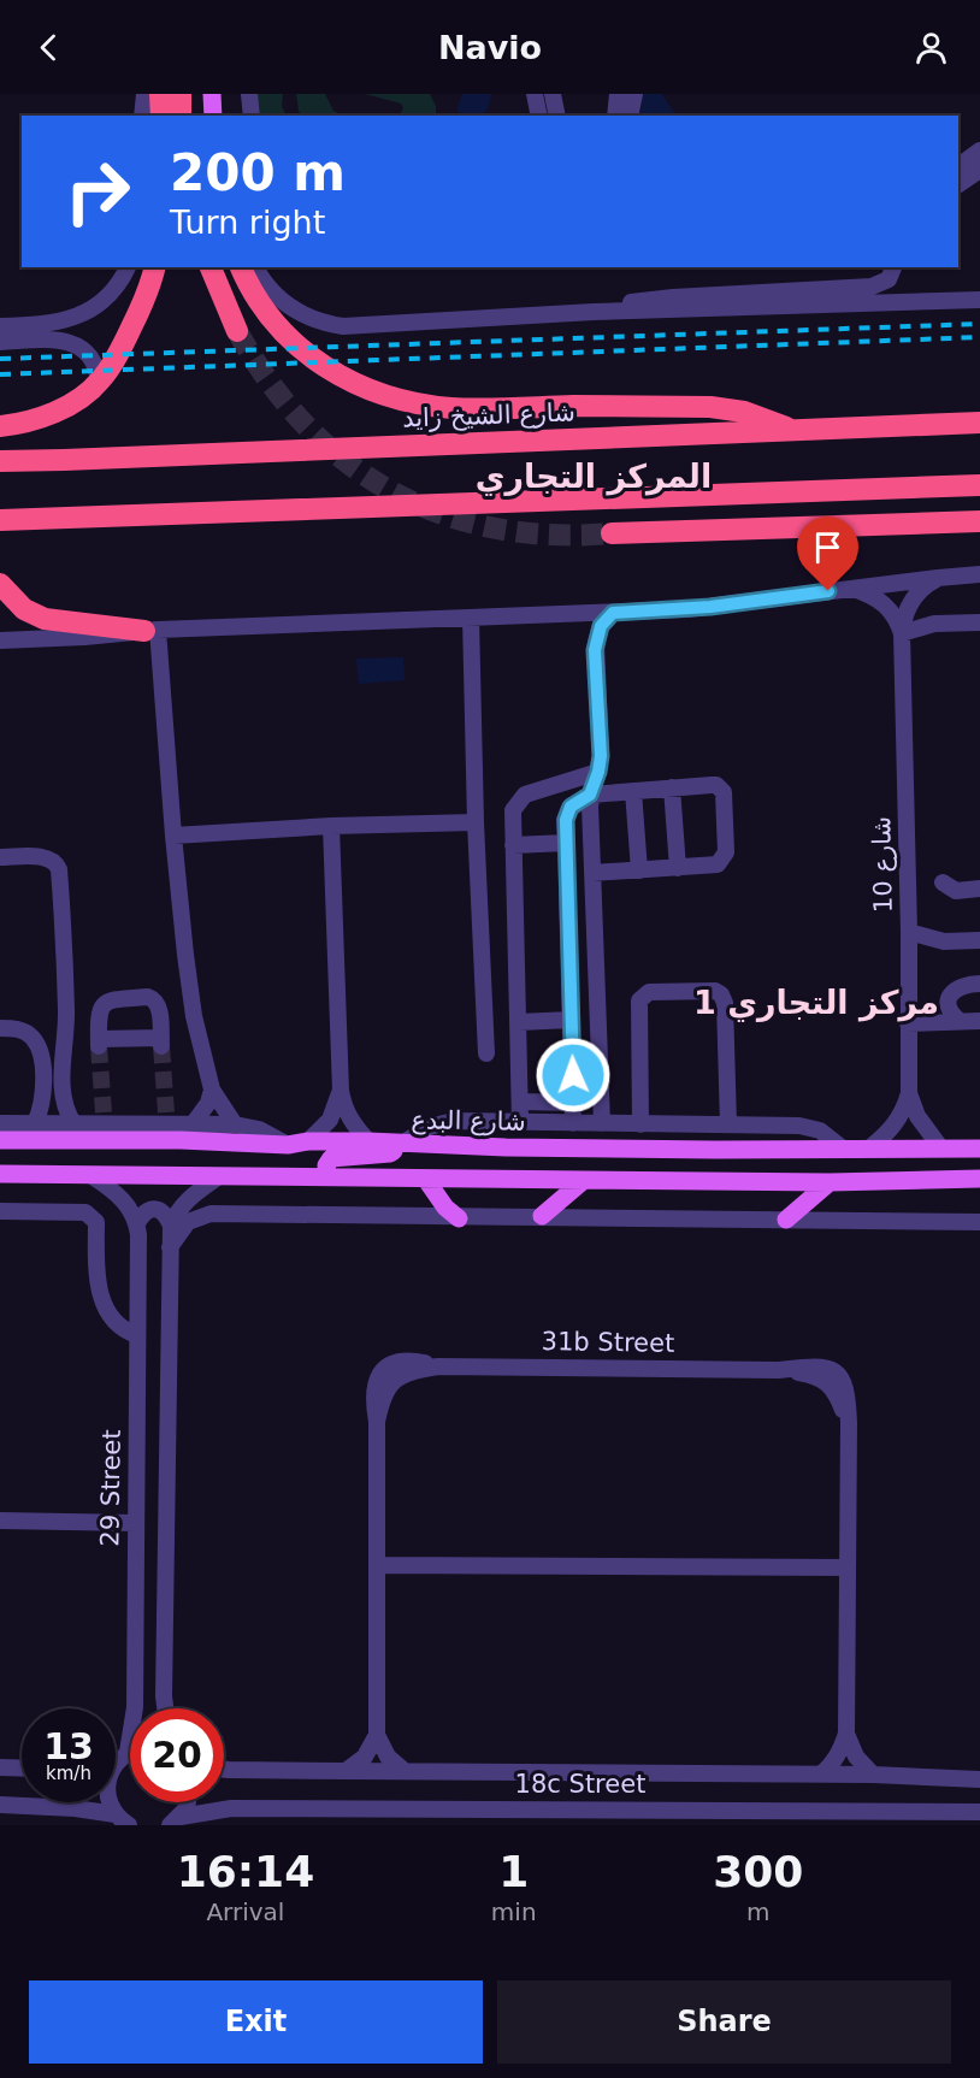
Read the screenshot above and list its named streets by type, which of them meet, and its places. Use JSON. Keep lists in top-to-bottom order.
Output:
{
  "streets": {
    "highway": ["شارع الشيخ زايد"],
    "main road": ["شارع البدع"],
    "street": [
      "شارع 10",
      "31b Street",
      "29 Street",
      "18c Street"
    ]
  },
  "crossings": [
    ["شارع 10", "شارع البدع"],
    ["31b Street", "18c Street"]
  ],
  "districts": ["المركز التجاري", "مركز التجاري 1"],
  "page": {
    "header": "Navio",
    "turn": ["200 m", "Turn right"],
    "speed": "13 km/h",
    "limit": "20",
    "eta": [
      "16:14",
      "Arrival",
      "1",
      "min",
      "300",
      "m"
    ],
    "buttons": ["Exit", "Share"]
  }
}
